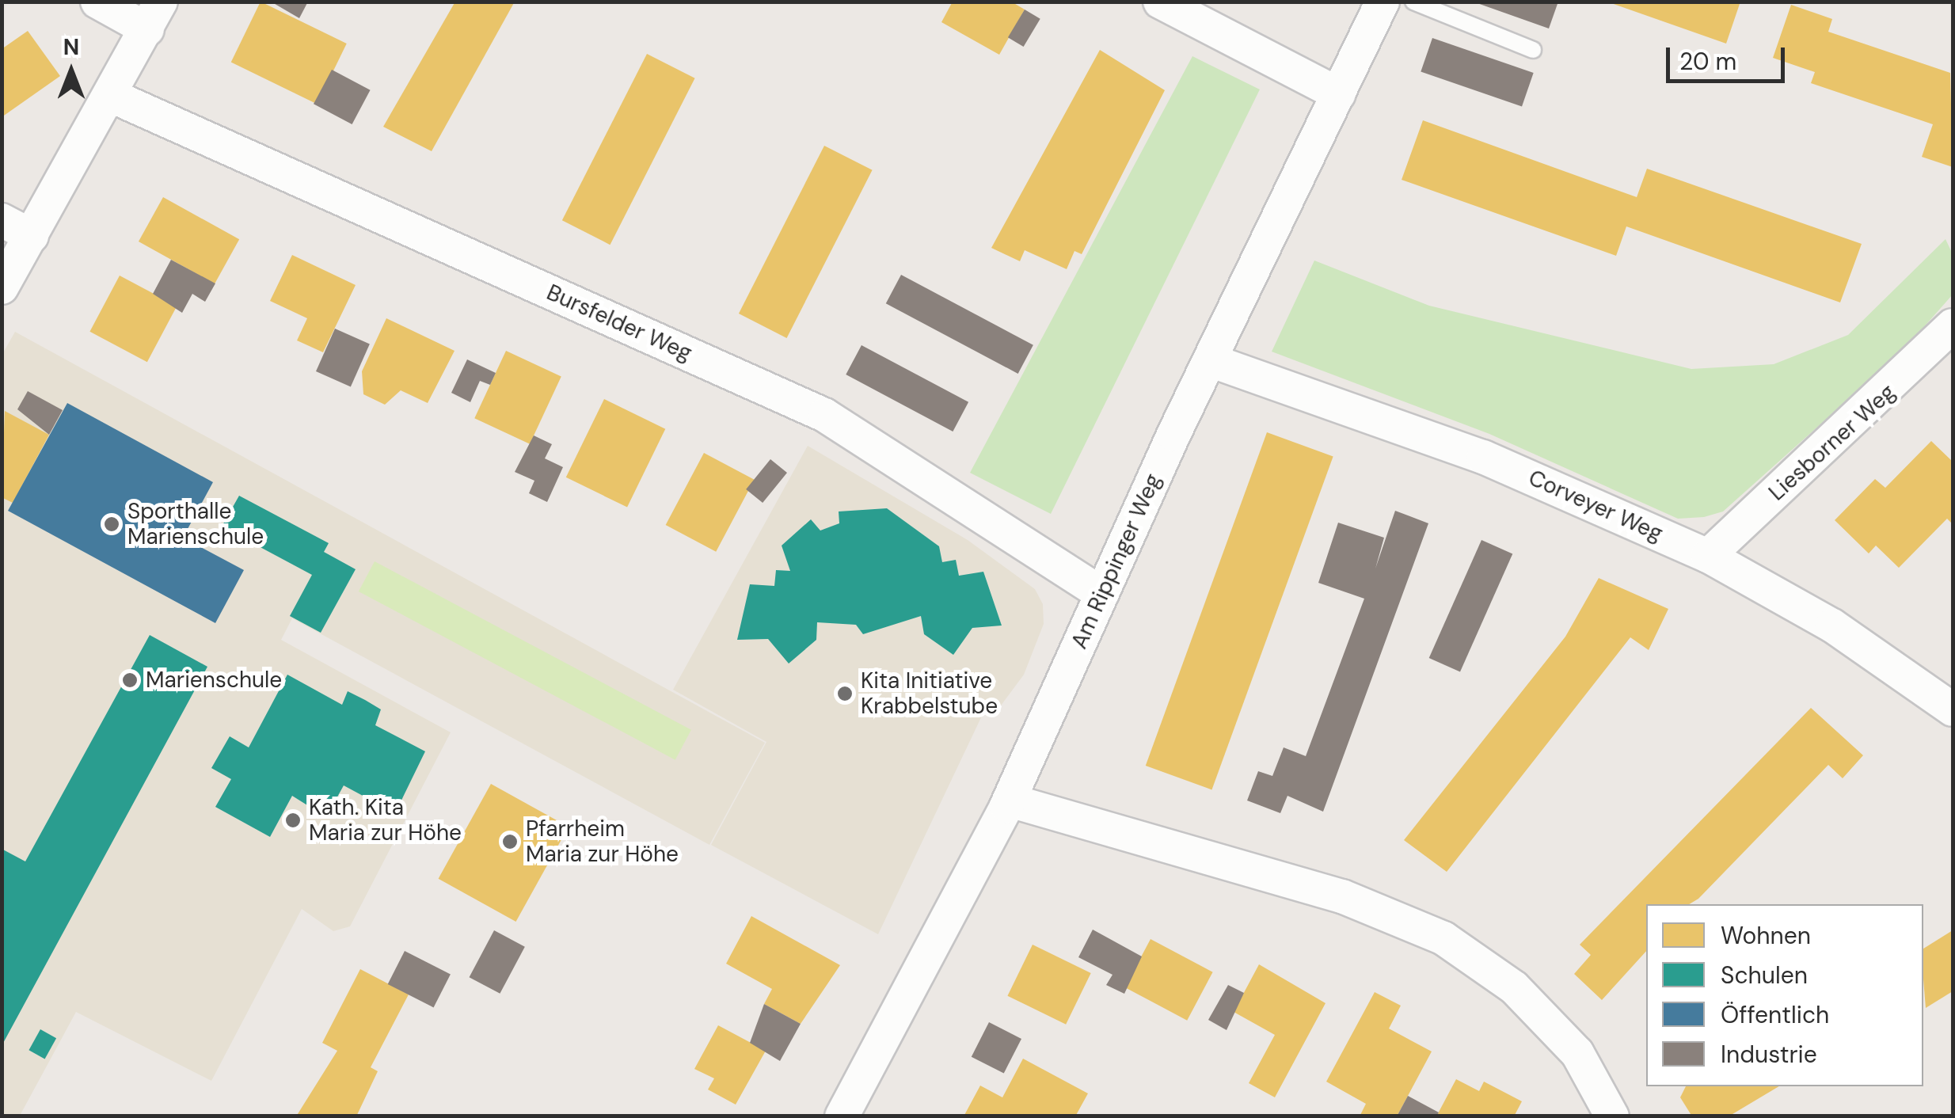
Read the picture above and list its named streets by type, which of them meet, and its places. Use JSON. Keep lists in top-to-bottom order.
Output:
{
  "streets": {
    "street": [
      "Bursfelder Weg",
      "Liesborner Weg",
      "Corveyer Weg",
      "Am Rippinger Weg"
    ]
  },
  "crossings": [
    ["Bursfelder Weg", "Am Rippinger Weg"],
    ["Liesborner Weg", "Corveyer Weg"],
    ["Corveyer Weg", "Am Rippinger Weg"]
  ],
  "places": [
    "Sporthalle Marienschule",
    "Marienschule",
    "Kita Initiative Krabbelstube",
    "Kath. Kita Maria zur Höhe",
    "Pfarrheim Maria zur Höhe"
  ],
  "legend": [
    "Wohnen",
    "Schulen",
    "Öffentlich",
    "Industrie"
  ],
  "scale_bar": "20 m",
  "north": "top"
}
